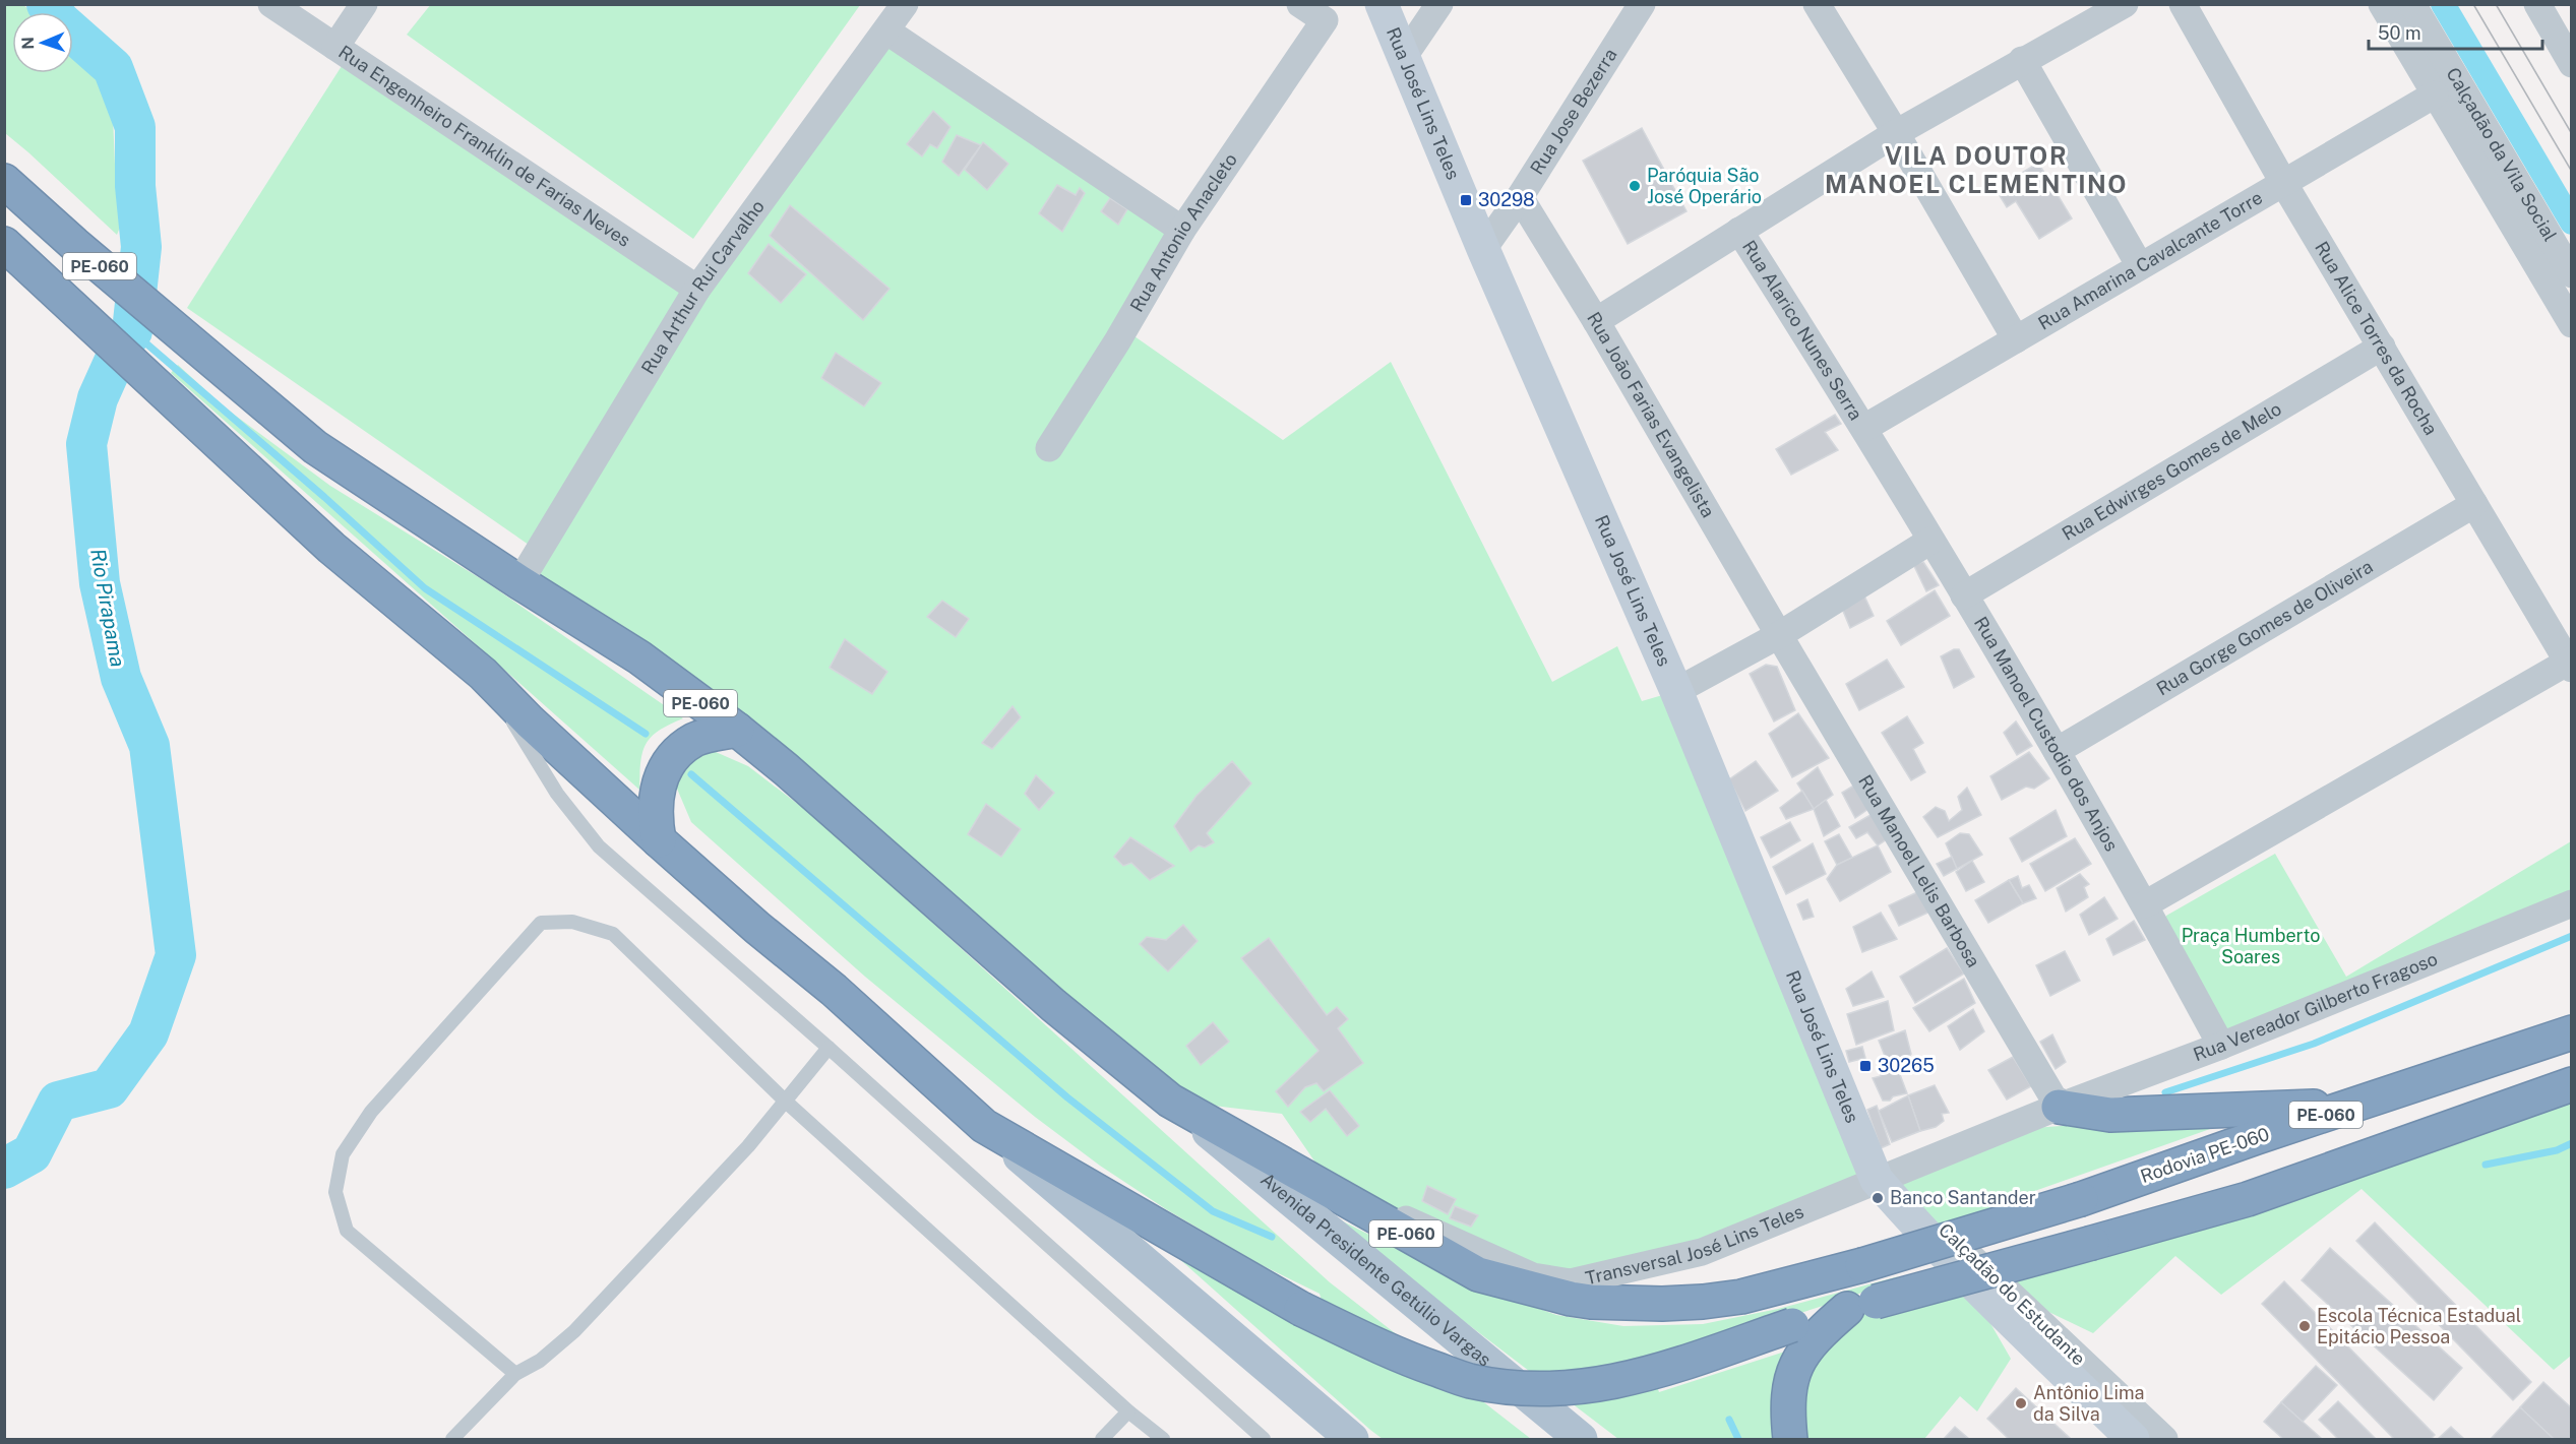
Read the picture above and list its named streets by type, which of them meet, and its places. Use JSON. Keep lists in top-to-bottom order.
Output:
{
  "streets": {
    "highway": ["PE-060", "Rodovia PE-060"],
    "main road": ["Avenida Presidente Getúlio Vargas"],
    "street": [
      "Rua José Lins Teles",
      "Rua Jose Bezerra",
      "Rua Engenheiro Franklin de Farias Neves",
      "Calçadão da Vila Social",
      "Rua Antonio Anacleto",
      "Rua Amarina Cavalcante Torre",
      "Rua Arthur Rui Carvalho",
      "Rua Alarico Nunes Serra",
      "Rua Alice Torres da Rocha",
      "Rua João Farias Evangelista",
      "Rua Edwirges Gomes de Melo",
      "Rua Gorge Gomes de Oliveira",
      "Rua Manoel Custodio dos Anjos",
      "Rua Manoel Lelis Barbosa",
      "Rua Vereador Gilberto Fragoso",
      "Transversal José Lins Teles",
      "Calçadão do Estudante"
    ]
  },
  "crossings": [
    ["Rua José Lins Teles", "Rua Jose Bezerra"],
    ["Rua José Lins Teles", "Transversal José Lins Teles"],
    ["Rua Jose Bezerra", "Rua João Farias Evangelista"],
    ["Rua Engenheiro Franklin de Farias Neves", "Rua Arthur Rui Carvalho"],
    ["Rua Amarina Cavalcante Torre", "Rua Alarico Nunes Serra"],
    ["Rua Amarina Cavalcante Torre", "Rua Alice Torres da Rocha"],
    ["Rua Amarina Cavalcante Torre", "Rua Manoel Custodio dos Anjos"],
    ["PE-060", "Rua Arthur Rui Carvalho"],
    ["PE-060", "Rodovia PE-060"],
    ["PE-060", "Transversal José Lins Teles"],
    ["PE-060", "Avenida Presidente Getúlio Vargas"],
    ["Rua Alarico Nunes Serra", "Rua Manoel Custodio dos Anjos"],
    ["Rua Alice Torres da Rocha", "Rua Edwirges Gomes de Melo"],
    ["Rua Alice Torres da Rocha", "Rua Gorge Gomes de Oliveira"],
    ["Rua João Farias Evangelista", "Rua Manoel Lelis Barbosa"],
    ["Rua Edwirges Gomes de Melo", "Rua Manoel Custodio dos Anjos"],
    ["Rua Gorge Gomes de Oliveira", "Rua Manoel Custodio dos Anjos"],
    ["Rua Manoel Custodio dos Anjos", "Rua Vereador Gilberto Fragoso"],
    ["Rua Manoel Lelis Barbosa", "Rua Vereador Gilberto Fragoso"],
    ["Rua Vereador Gilberto Fragoso", "Transversal José Lins Teles"],
    ["Rua Vereador Gilberto Fragoso", "Calçadão do Estudante"],
    ["Rodovia PE-060", "Transversal José Lins Teles"],
    ["Transversal José Lins Teles", "Calçadão do Estudante"]
  ],
  "districts": ["VILA DOUTOR MANOEL CLEMENTINO"],
  "water": ["Rio Pirapama"],
  "parks": ["Praça Humberto Soares"],
  "places": {
    "other": [
      "Paróquia São José Operário",
      "Banco Santander",
      "Escola Técnica Estadual Epitácio Pessoa",
      "Antônio Lima da Silva"
    ],
    "transit": ["30298", "30265"]
  },
  "scale_bar": "50 m",
  "north": "left"
}
